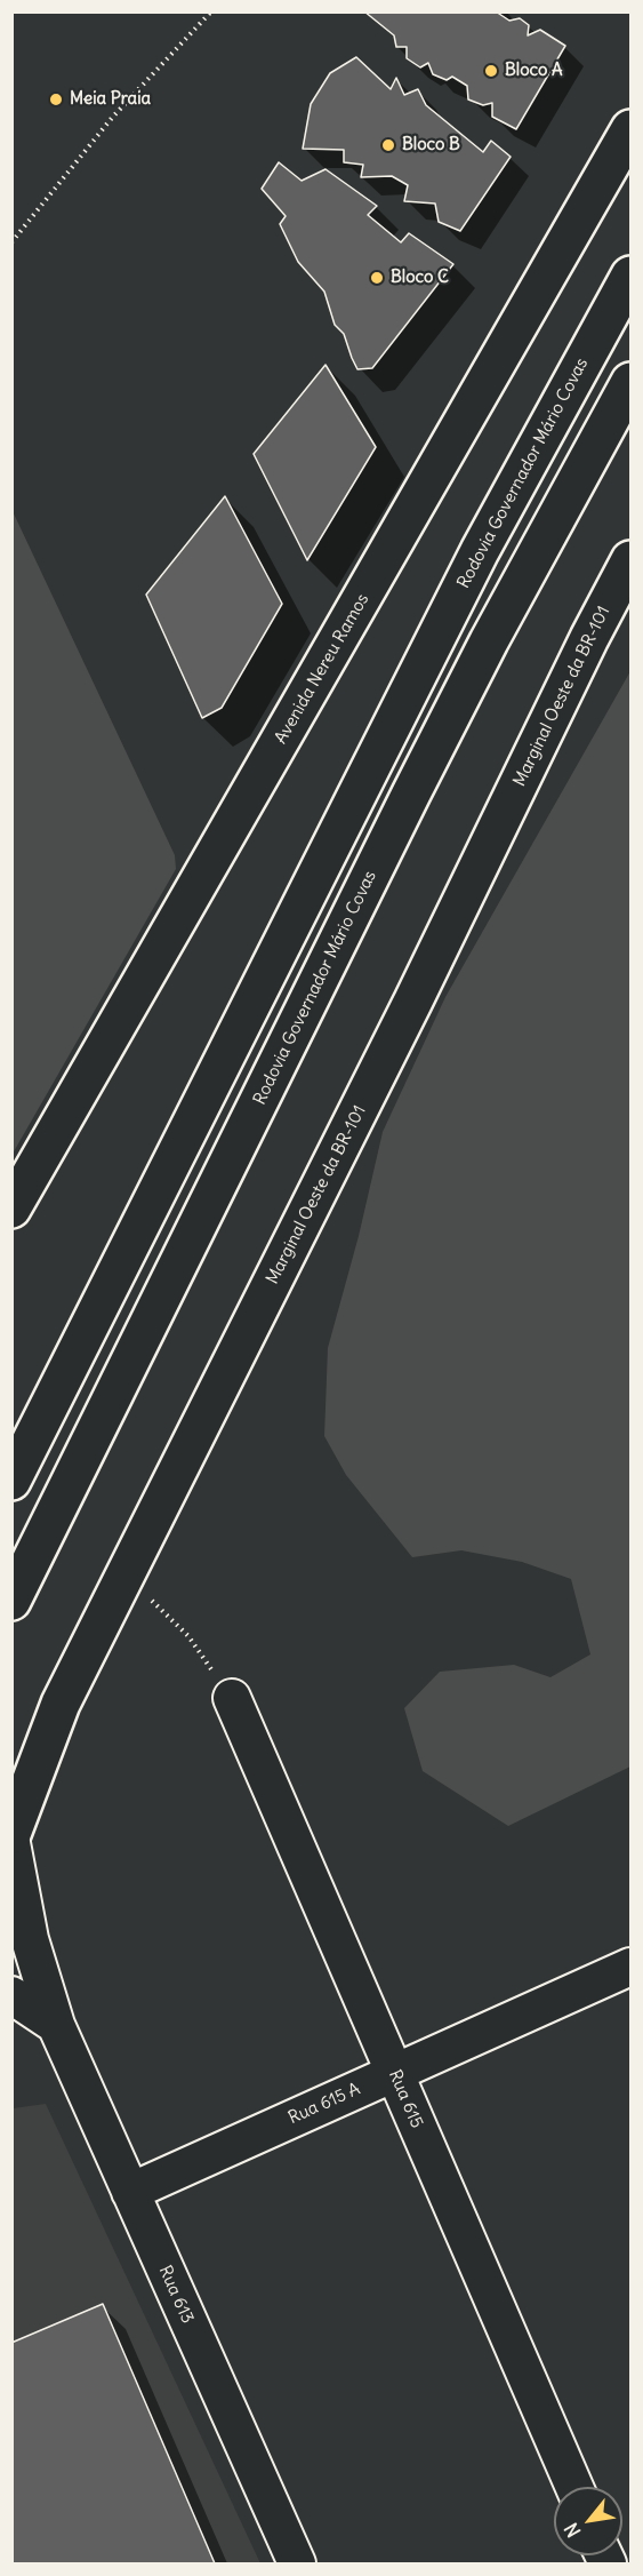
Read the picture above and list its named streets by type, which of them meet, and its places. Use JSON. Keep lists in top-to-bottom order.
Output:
{
  "streets": {
    "main road": ["Rodovia Governador Mário Covas", "Avenida Nereu Ramos", "Marginal Oeste da BR-101"],
    "street": ["Rua 615", "Rua 615 A", "Rua 613"]
  },
  "crossings": [
    ["Rua 615", "Rua 615 A"],
    ["Rua 615 A", "Rua 613"]
  ],
  "places": [
    "Bloco A",
    "Meia Praia",
    "Bloco B",
    "Bloco C"
  ],
  "north": "bottom left"
}
